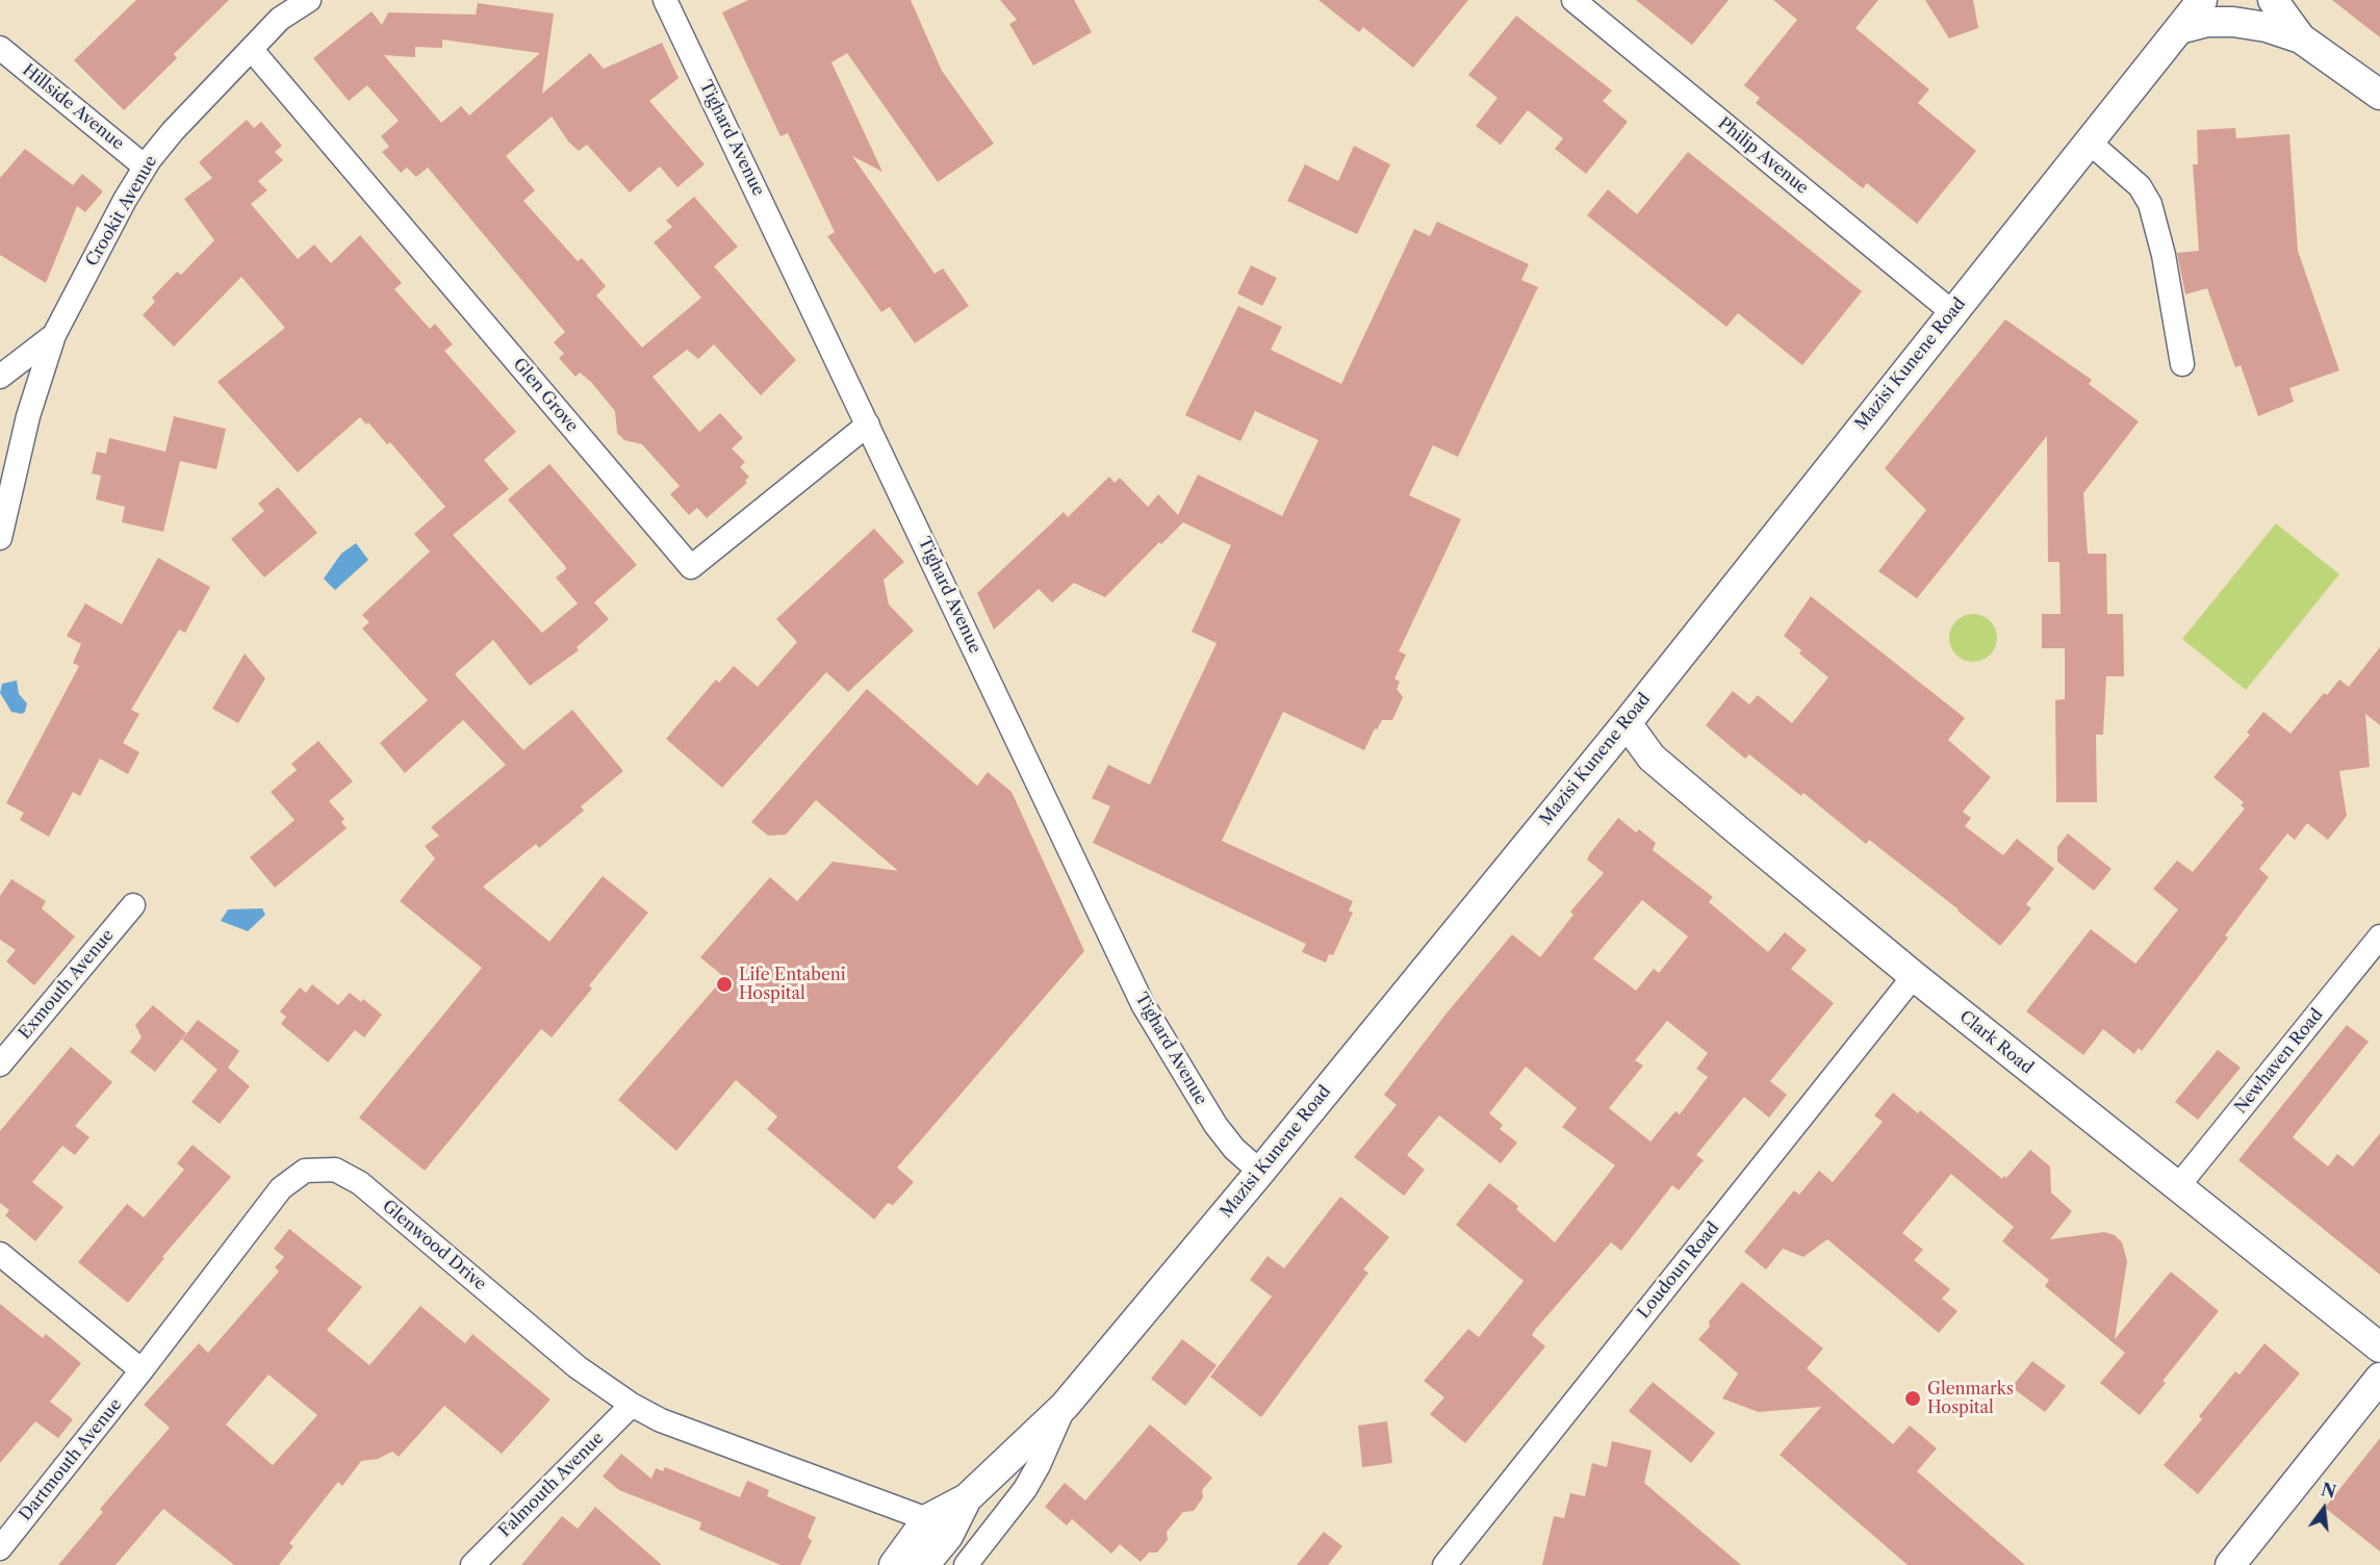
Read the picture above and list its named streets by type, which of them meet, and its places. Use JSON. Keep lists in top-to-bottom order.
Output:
{
  "streets": {
    "street": [
      "Hillside Avenue",
      "Tighard Avenue",
      "Philip Avenue",
      "Crookit Avenue",
      "Mazisi Kunene Road",
      "Glen Grove",
      "Exmouth Avenue",
      "Clark Road",
      "Newhaven Road",
      "Glenwood Drive",
      "Loudoun Road",
      "Dartmouth Avenue",
      "Falmouth Avenue"
    ]
  },
  "crossings": [
    ["Hillside Avenue", "Crookit Avenue"],
    ["Tighard Avenue", "Mazisi Kunene Road"],
    ["Tighard Avenue", "Glen Grove"],
    ["Philip Avenue", "Mazisi Kunene Road"],
    ["Crookit Avenue", "Glen Grove"],
    ["Mazisi Kunene Road", "Clark Road"],
    ["Mazisi Kunene Road", "Glenwood Drive"],
    ["Clark Road", "Newhaven Road"],
    ["Clark Road", "Loudoun Road"],
    ["Glenwood Drive", "Dartmouth Avenue"],
    ["Glenwood Drive", "Falmouth Avenue"]
  ],
  "places": ["Life Entabeni Hospital", "Glenmarks Hospital"],
  "north": "top"
}
